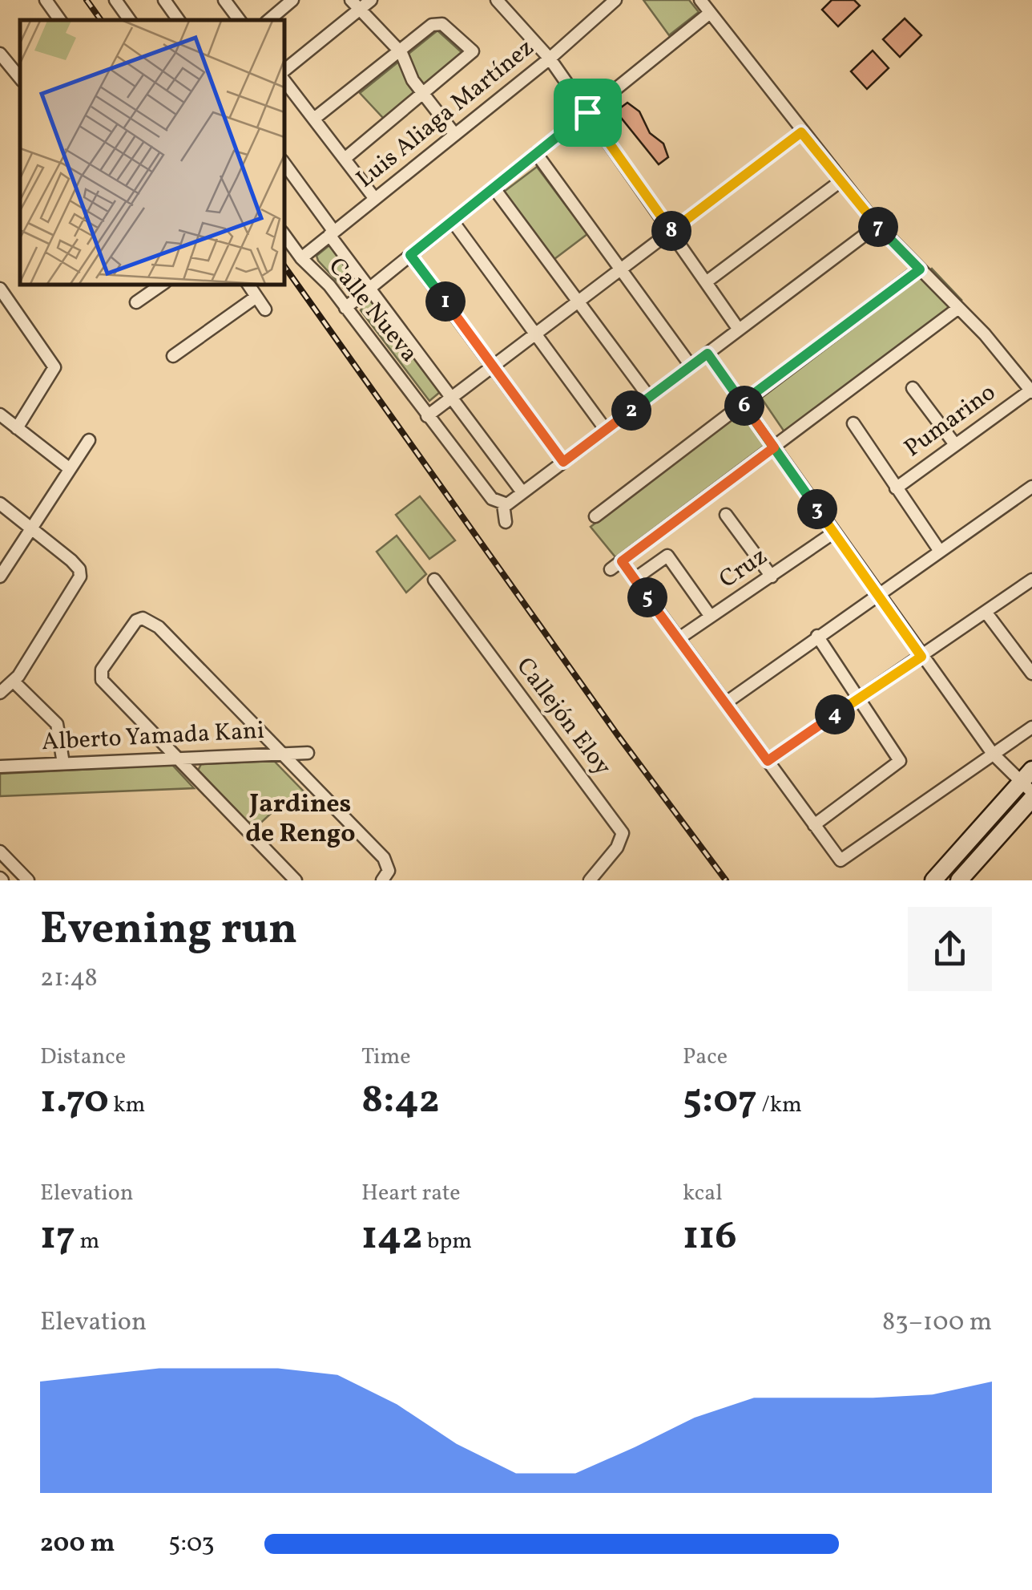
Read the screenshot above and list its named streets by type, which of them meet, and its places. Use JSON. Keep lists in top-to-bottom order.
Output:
{
  "streets": {
    "street": [
      "Luis Aliaga Martínez",
      "Calle Nueva",
      "Pumarino",
      "Cruz",
      "Callejón Eloy",
      "Alberto Yamada Kani"
    ]
  },
  "crossings": [
    ["Luis Aliaga Martínez", "Calle Nueva"]
  ],
  "districts": ["Jardines de Rengo"],
  "page": {
    "pins": [
      "7",
      "8",
      "1",
      "6",
      "2",
      "3",
      "5",
      "4"
    ],
    "heading": ["Evening run", "21:48"],
    "stats": [
      ["Distance", "1.70 km"],
      ["Time", "8:42"],
      ["Pace", "5:07 /km"],
      ["Elevation", "17 m"],
      ["Heart rate", "142 bpm"],
      ["kcal", "116"]
    ],
    "chart": ["Elevation", "83–100 m"],
    "list": [
      {
        "name": "200 m",
        "note": "5:03"
      }
    ]
  }
}
